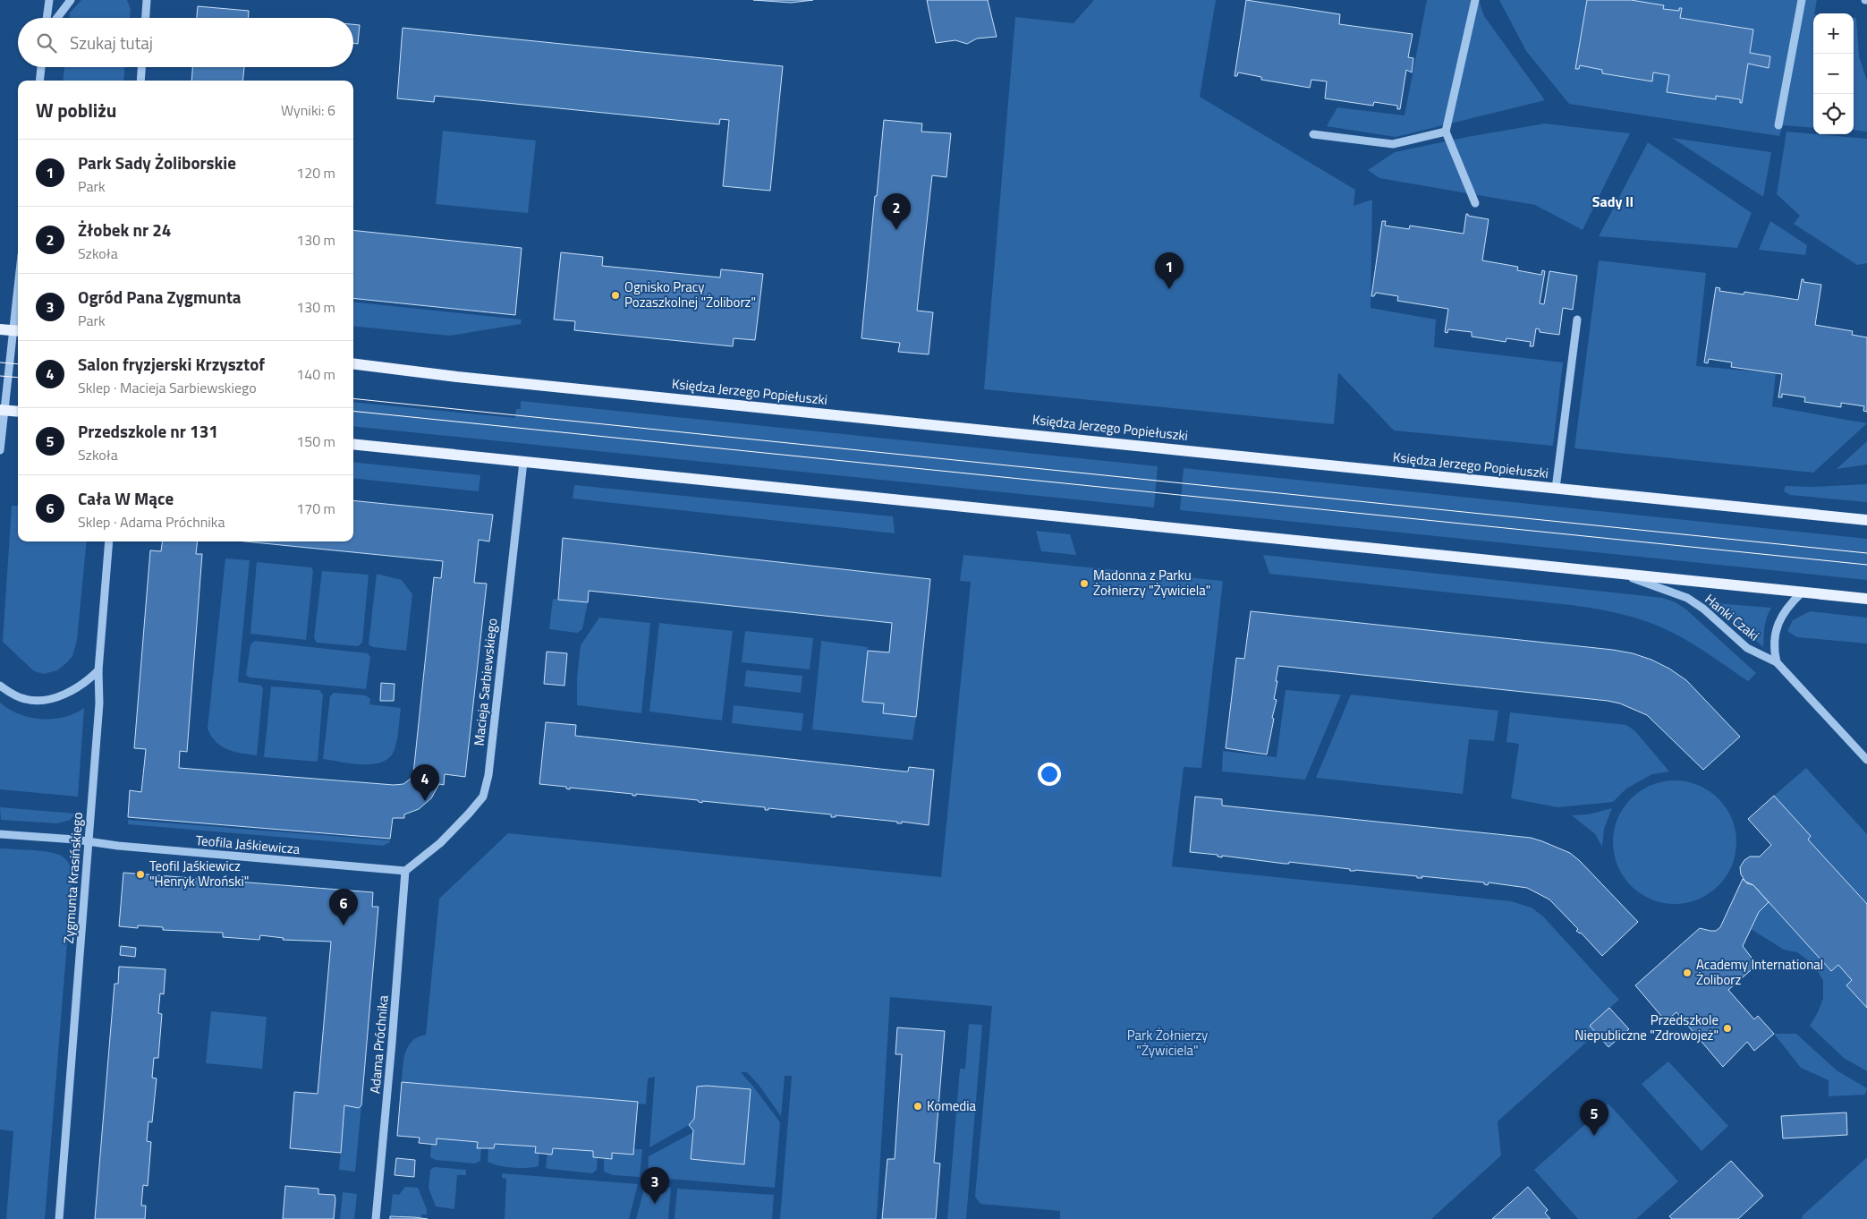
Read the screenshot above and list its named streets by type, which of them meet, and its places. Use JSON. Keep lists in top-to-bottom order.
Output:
{
  "streets": {
    "main road": ["Księdza Jerzego Popiełuszki"],
    "street": [
      "Hanki Czaki",
      "Macieja Sarbiewskiego",
      "Teofila Jaśkiewicza",
      "Zygmunta Krasińskiego",
      "Adama Próchnika"
    ]
  },
  "crossings": [
    ["Macieja Sarbiewskiego", "Teofila Jaśkiewicza"],
    ["Macieja Sarbiewskiego", "Adama Próchnika"],
    ["Teofila Jaśkiewicza", "Zygmunta Krasińskiego"],
    ["Teofila Jaśkiewicza", "Adama Próchnika"]
  ],
  "districts": ["Sady II"],
  "parks": ["Park Żołnierzy \"Żywiciela\""],
  "places": [
    "Ognisko Pracy Pozaszkolnej \"Żoliborz\"",
    "Madonna z Parku Żołnierzy \"Żywiciela\"",
    "Teofil Jaśkiewicz \"Henryk Wroński\"",
    "Academy International Żoliborz",
    "Przedszkole Niepubliczne \"Zdrowojeż\"",
    "Komedia"
  ],
  "page": {
    "map_buttons": ["+", "−"],
    "search": "Szukaj tutaj",
    "heading": ["W pobliżu", "Wyniki: 6"],
    "list": [
      {
        "mark": "1",
        "name": "Park Sady Żoliborskie",
        "note": "Park",
        "value": "120 m"
      },
      {
        "mark": "2",
        "name": "Żłobek nr 24",
        "note": "Szkoła",
        "value": "130 m"
      },
      {
        "mark": "3",
        "name": "Ogród Pana Zygmunta",
        "note": "Park",
        "value": "130 m"
      },
      {
        "mark": "4",
        "name": "Salon fryzjerski Krzysztof",
        "note": "Sklep · Macieja Sarbiewskiego",
        "value": "140 m"
      },
      {
        "mark": "5",
        "name": "Przedszkole nr 131",
        "note": "Szkoła",
        "value": "150 m"
      },
      {
        "mark": "6",
        "name": "Cała W Mące",
        "note": "Sklep · Adama Próchnika",
        "value": "170 m"
      }
    ],
    "pins": [
      "2",
      "1",
      "4",
      "6",
      "5",
      "3"
    ]
  }
}
